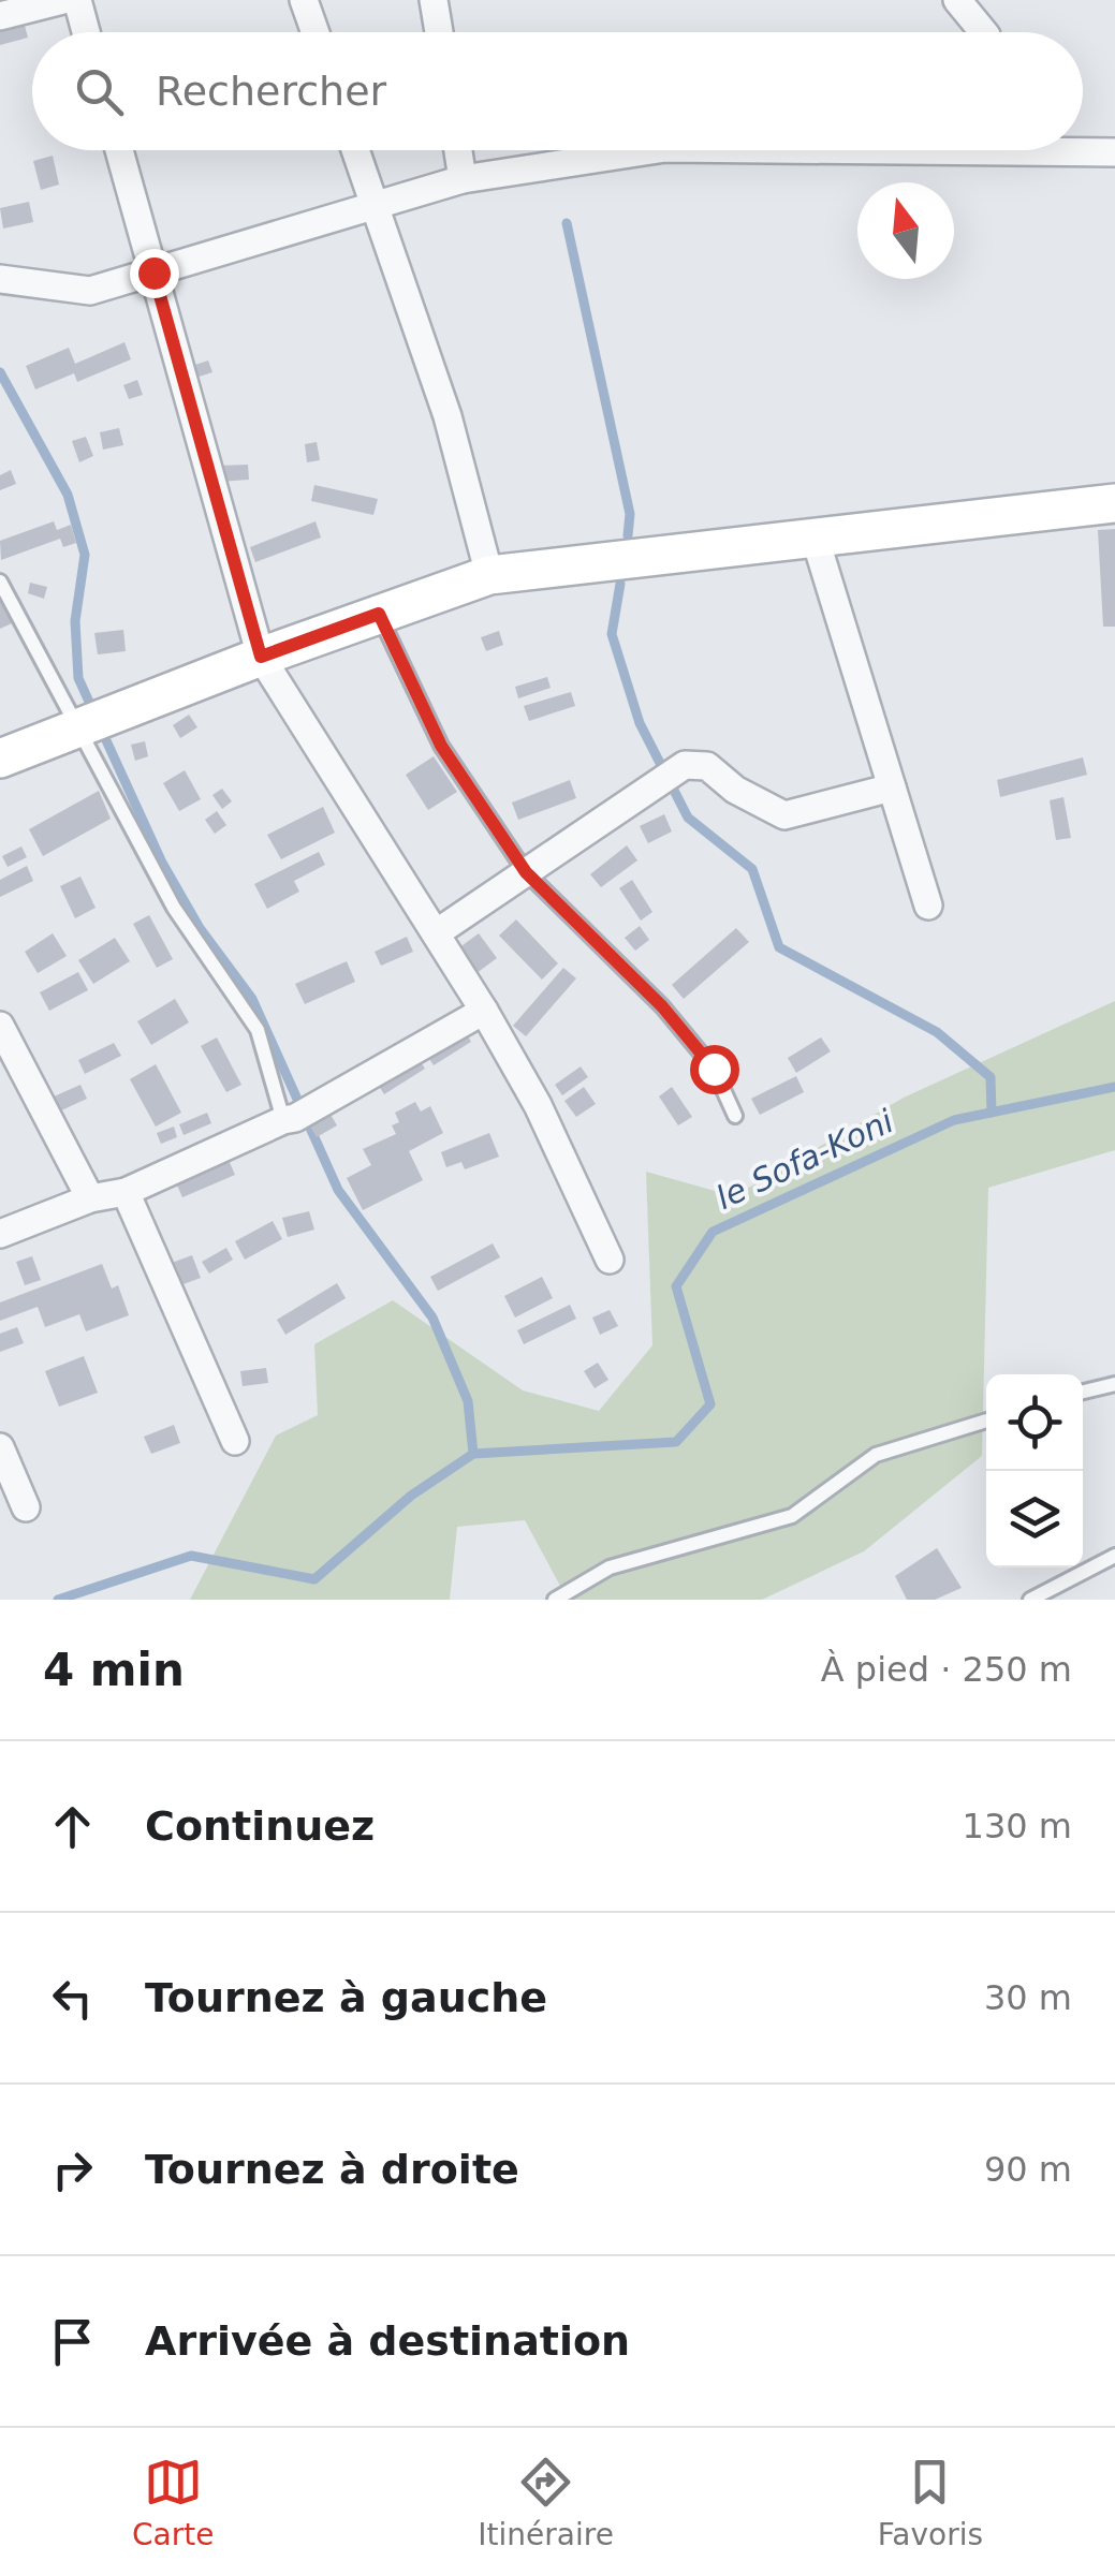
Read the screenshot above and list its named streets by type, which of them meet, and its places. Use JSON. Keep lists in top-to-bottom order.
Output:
{
  "water": ["le Sofa-Koni"],
  "north": "top",
  "page": {
    "search": "Rechercher",
    "heading": ["4 min", "À pied · 250 m"],
    "list": [
      ["Continuez", "130 m"],
      ["Tournez à gauche", "30 m"],
      ["Tournez à droite", "90 m"],
      "Arrivée à destination"
    ],
    "nav": ["Carte", "Itinéraire", "Favoris"]
  }
}
